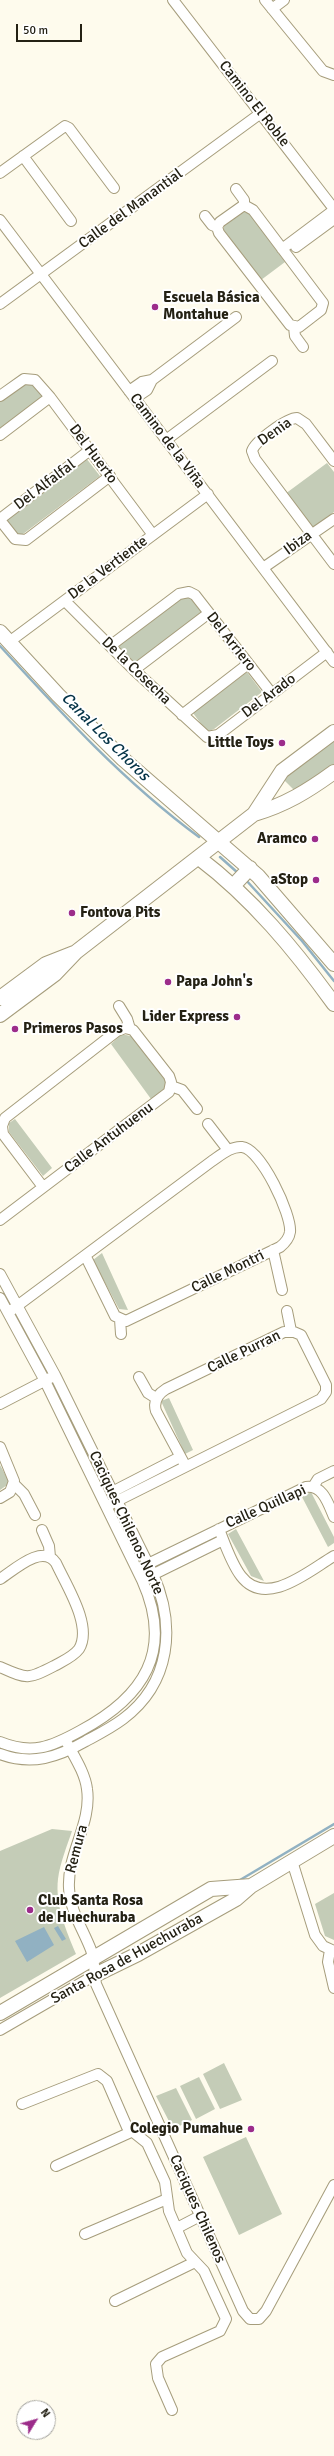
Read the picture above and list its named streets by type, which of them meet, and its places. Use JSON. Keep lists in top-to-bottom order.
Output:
{
  "streets": {
    "street": [
      "Camino El Roble",
      "Calle del Manantial",
      "Denia",
      "Camino de la Viña",
      "Del Huerto",
      "Del Alfalfal",
      "Ibiza",
      "De la Vertiente",
      "Del Arriero",
      "De la Cosecha",
      "Del Arado",
      "Calle Antuhuenu",
      "Calle Montri",
      "Calle Purran",
      "Calle Quillapi",
      "Caciques Chilenos Norte",
      "Remura",
      "Santa Rosa de Huechuraba",
      "Caciques Chilenos"
    ]
  },
  "crossings": [
    ["Camino El Roble", "Calle del Manantial"],
    ["Calle del Manantial", "Camino de la Viña"],
    ["Denia", "Ibiza"],
    ["Camino de la Viña", "Ibiza"],
    ["Camino de la Viña", "De la Vertiente"],
    ["Camino de la Viña", "Del Arado"],
    ["Del Huerto", "Del Alfalfal"],
    ["Del Huerto", "De la Vertiente"],
    ["De la Vertiente", "De la Cosecha"],
    ["Del Arriero", "De la Cosecha"],
    ["Del Arriero", "Del Arado"],
    ["De la Cosecha", "Del Arado"],
    ["Calle Purran", "Caciques Chilenos Norte"],
    ["Calle Quillapi", "Caciques Chilenos Norte"],
    ["Caciques Chilenos Norte", "Remura"],
    ["Remura", "Santa Rosa de Huechuraba"],
    ["Remura", "Caciques Chilenos"],
    ["Santa Rosa de Huechuraba", "Caciques Chilenos"]
  ],
  "water": ["Canal Los Choros"],
  "places": [
    "Escuela Básica Montahue",
    "Little Toys",
    "Aramco",
    "aStop",
    "Fontova Pits",
    "Papa John's",
    "Lider Express",
    "Primeros Pasos",
    "Club Santa Rosa de Huechuraba",
    "Colegio Pumahue"
  ],
  "scale_bar": "50 m",
  "north": "top right"
}
